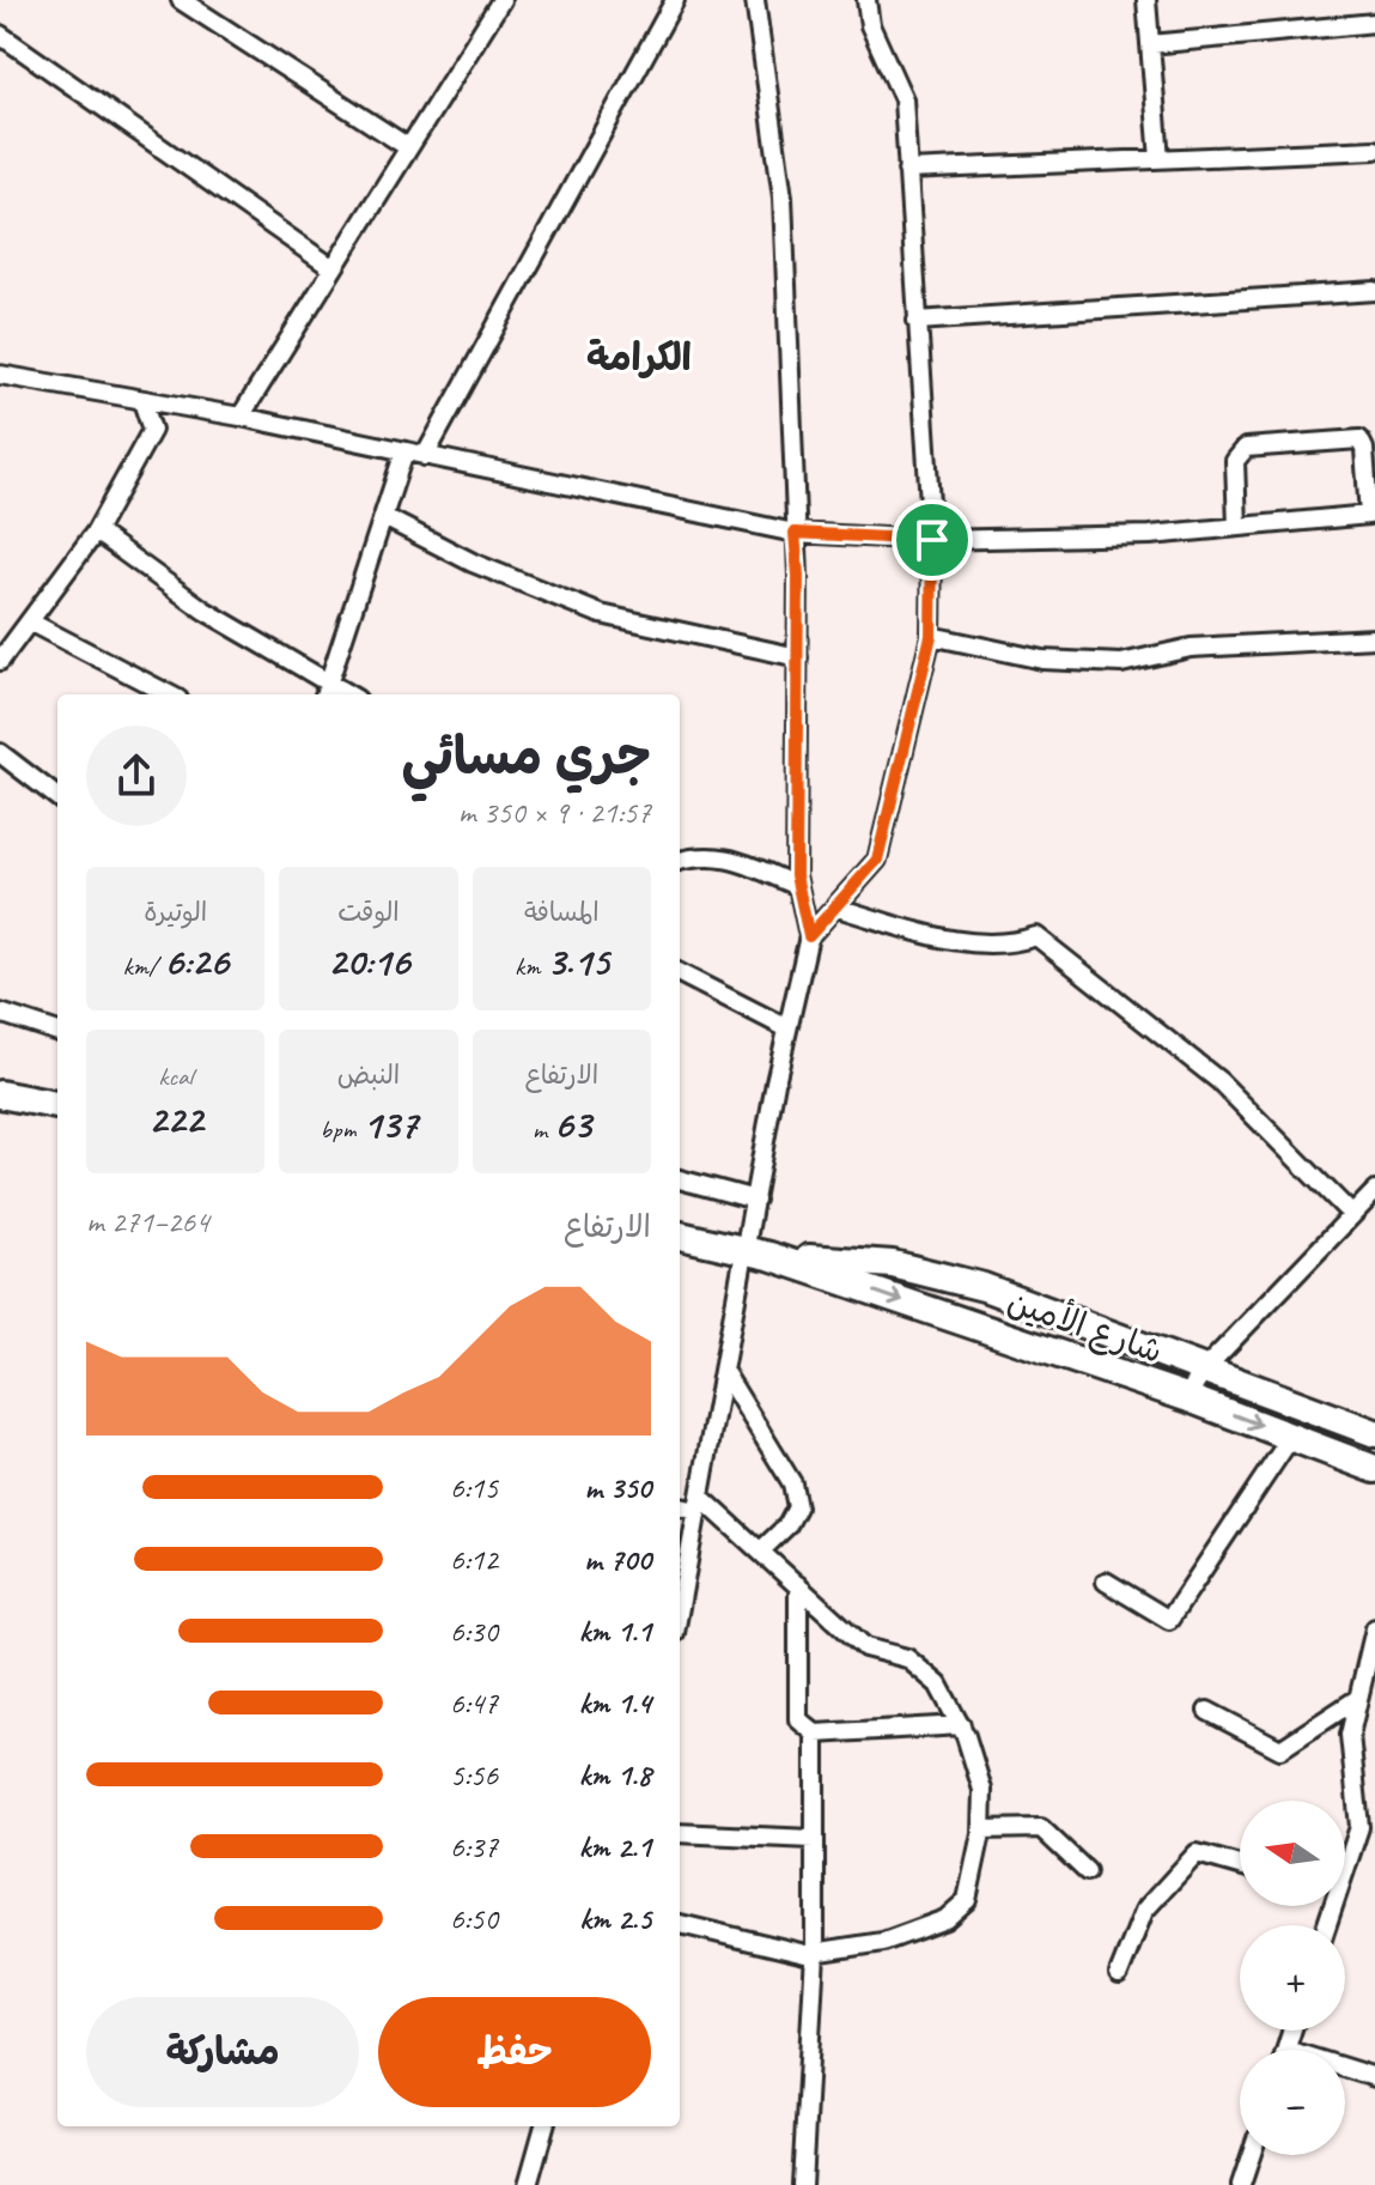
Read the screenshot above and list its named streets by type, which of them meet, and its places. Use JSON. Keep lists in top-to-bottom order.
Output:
{
  "streets": {
    "main road": ["شارع الأمين"]
  },
  "districts": ["الكرامة"],
  "north": "left",
  "page": {
    "heading": ["جري مسائي", "21:57 · 9 × 350 m"],
    "stats": [
      ["المسافة", "3.15 km"],
      ["الوقت", "20:16"],
      ["الوتيرة", "6:26 /km"],
      ["الارتفاع", "63 m"],
      ["النبض", "137 bpm"],
      ["kcal", "222"]
    ],
    "chart": ["الارتفاع", "264–271 m"],
    "list": [
      {
        "name": "350 m",
        "note": "6:15"
      },
      {
        "name": "700 m",
        "note": "6:12"
      },
      {
        "name": "1.1 km",
        "note": "6:30"
      },
      {
        "name": "1.4 km",
        "note": "6:47"
      },
      {
        "name": "1.8 km",
        "note": "5:56"
      },
      {
        "name": "2.1 km",
        "note": "6:37"
      },
      {
        "name": "2.5 km",
        "note": "6:50"
      }
    ],
    "map_buttons": ["+", "−"],
    "buttons": ["حفظ", "مشاركة"]
  }
}
